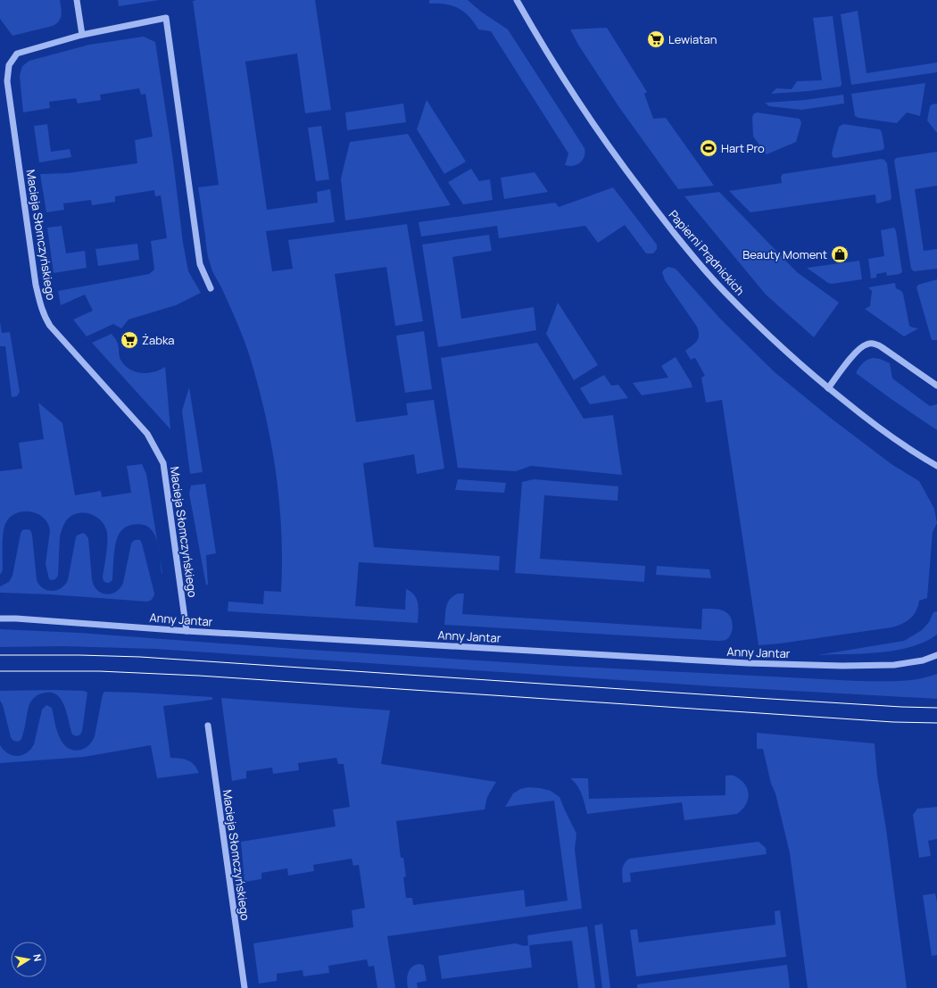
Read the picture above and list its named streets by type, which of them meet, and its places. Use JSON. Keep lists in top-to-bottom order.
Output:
{
  "streets": {
    "street": ["Macieja Słomczyńskiego", "Papierni Prądnickich", "Anny Jantar"]
  },
  "crossings": [
    ["Macieja Słomczyńskiego", "Anny Jantar"]
  ],
  "places": {
    "supermarket": ["Lewiatan", "Żabka"],
    "sports": ["Hart Pro"],
    "shop": ["Beauty Moment"]
  },
  "north": "right"
}
